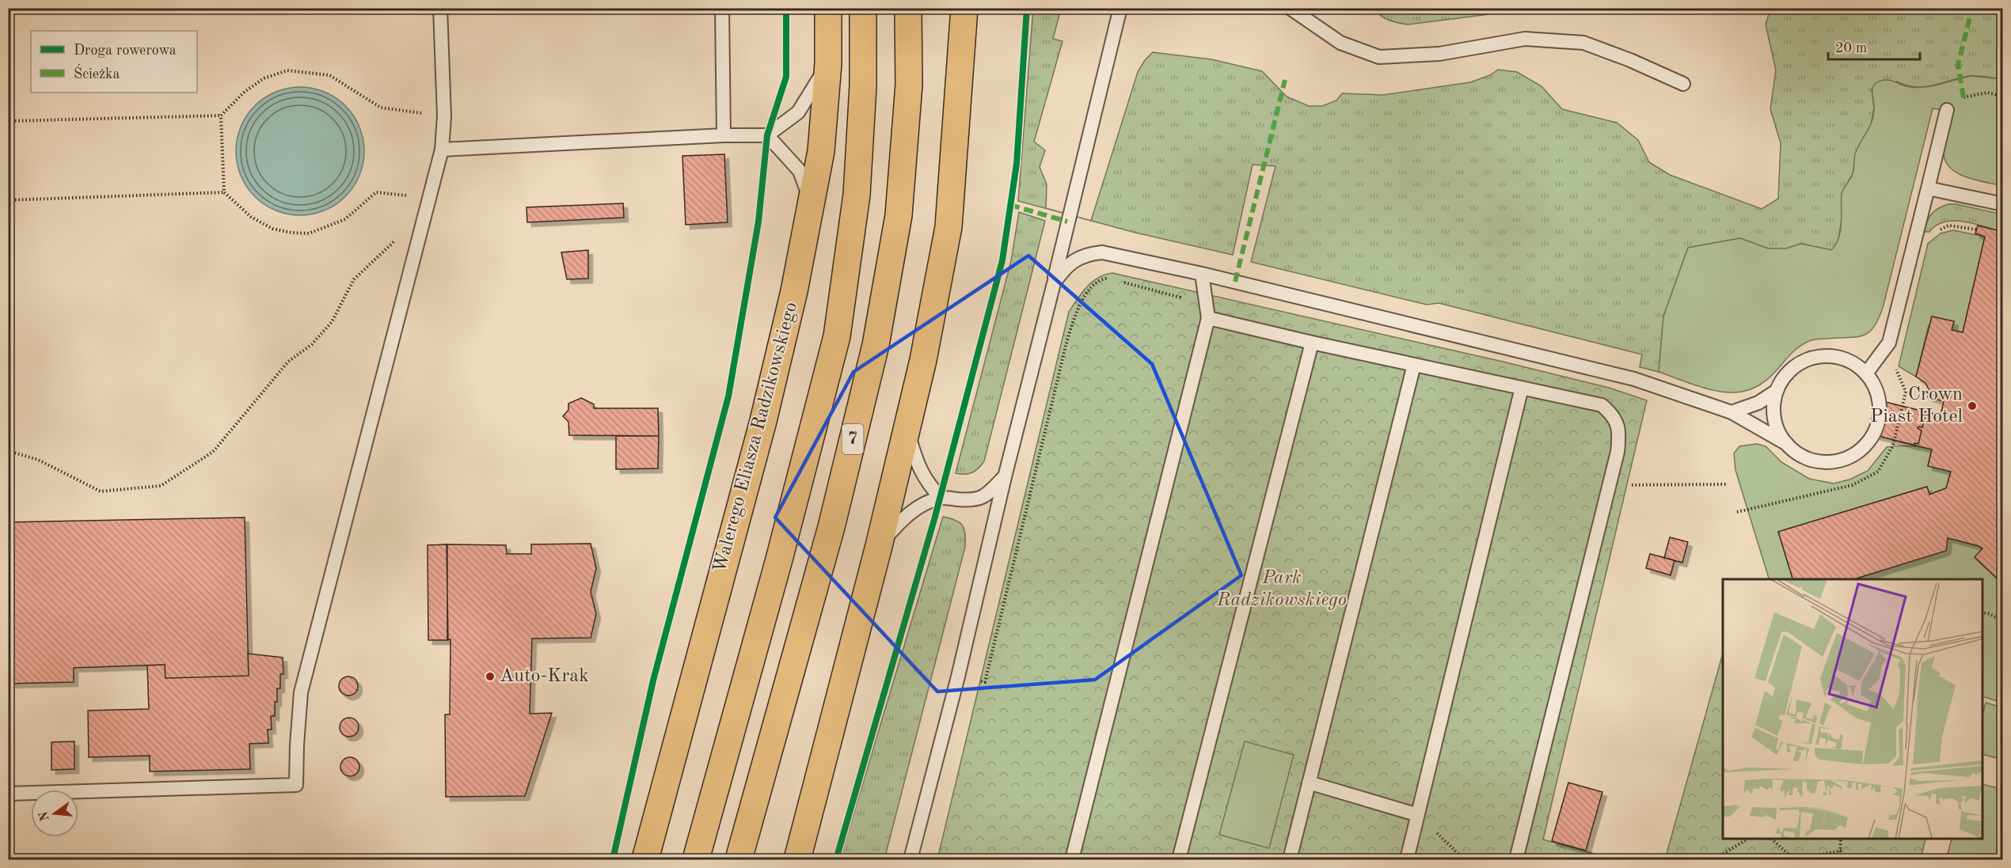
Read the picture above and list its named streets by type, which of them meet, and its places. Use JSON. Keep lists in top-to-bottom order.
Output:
{
  "streets": {
    "main road": ["Walerego Eliasza Radzikowskiego", "7"]
  },
  "parks": ["Park Radzikowskiego"],
  "places": ["Crown Piast Hotel", "Auto-Krak"],
  "legend": ["Droga rowerowa", "Ścieżka"],
  "scale_bar": "20 m",
  "north": "left"
}
